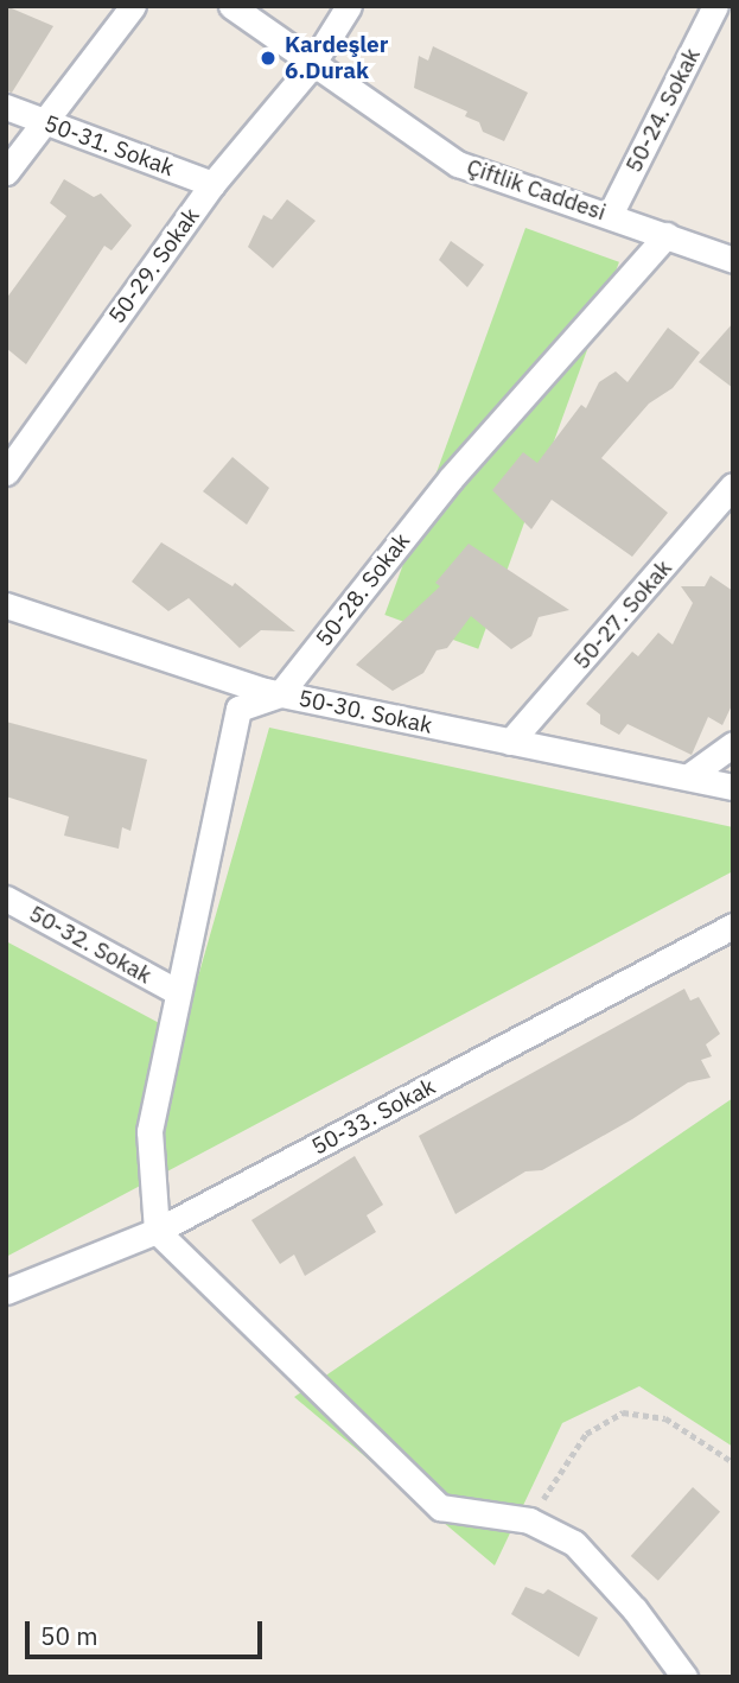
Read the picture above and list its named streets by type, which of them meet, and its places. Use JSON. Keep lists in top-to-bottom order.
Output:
{
  "streets": {
    "street": [
      "50-24. Sokak",
      "50-31. Sokak",
      "Çiftlik Caddesi",
      "50-29. Sokak",
      "50-28. Sokak",
      "50-27. Sokak",
      "50-30. Sokak",
      "50-32. Sokak",
      "50-33. Sokak"
    ]
  },
  "crossings": [
    ["50-24. Sokak", "Çiftlik Caddesi"],
    ["50-31. Sokak", "50-29. Sokak"],
    ["Çiftlik Caddesi", "50-29. Sokak"],
    ["Çiftlik Caddesi", "50-28. Sokak"],
    ["50-28. Sokak", "50-30. Sokak"],
    ["50-27. Sokak", "50-30. Sokak"]
  ],
  "places": ["Kardeşler 6.Durak"],
  "scale_bar": "50 m"
}
